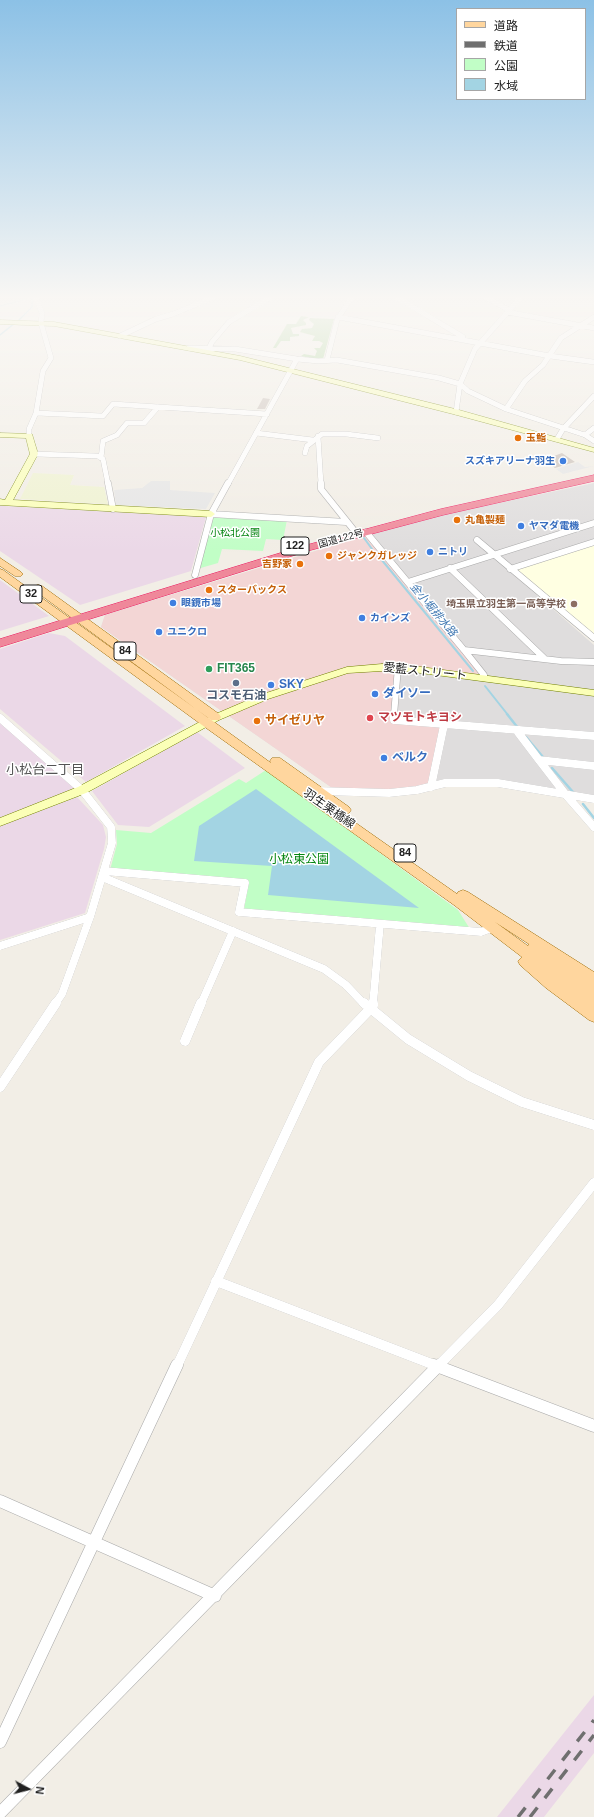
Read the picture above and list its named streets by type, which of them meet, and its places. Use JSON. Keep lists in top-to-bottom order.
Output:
{
  "streets": {
    "highway": ["国道122号", "122"],
    "main road": ["32", "84", "羽生栗橋線"],
    "street": ["愛藍ストリート"]
  },
  "crossings": [
    ["国道122号", "32"],
    ["国道122号", "羽生栗橋線"],
    ["32", "羽生栗橋線"],
    ["愛藍ストリート", "羽生栗橋線"]
  ],
  "districts": ["小松台二丁目"],
  "water": ["金小堀排水路"],
  "parks": ["小松北公園", "小松東公園"],
  "places": [
    "玉鮨",
    "スズキアリーナ羽生",
    "丸亀製麺",
    "ヤマダ電機",
    "ニトリ",
    "ジャンクガレッジ",
    "吉野家",
    "スターバックス",
    "眼鏡市場",
    "埼玉県立羽生第一高等学校",
    "カインズ",
    "ユニクロ",
    "FIT365",
    "コスモ石油",
    "SKY",
    "ダイソー",
    "マツモトキヨシ",
    "サイゼリヤ",
    "ベルク"
  ],
  "legend": [
    "道路",
    "鉄道",
    "公園",
    "水域"
  ],
  "north": "right"
}
